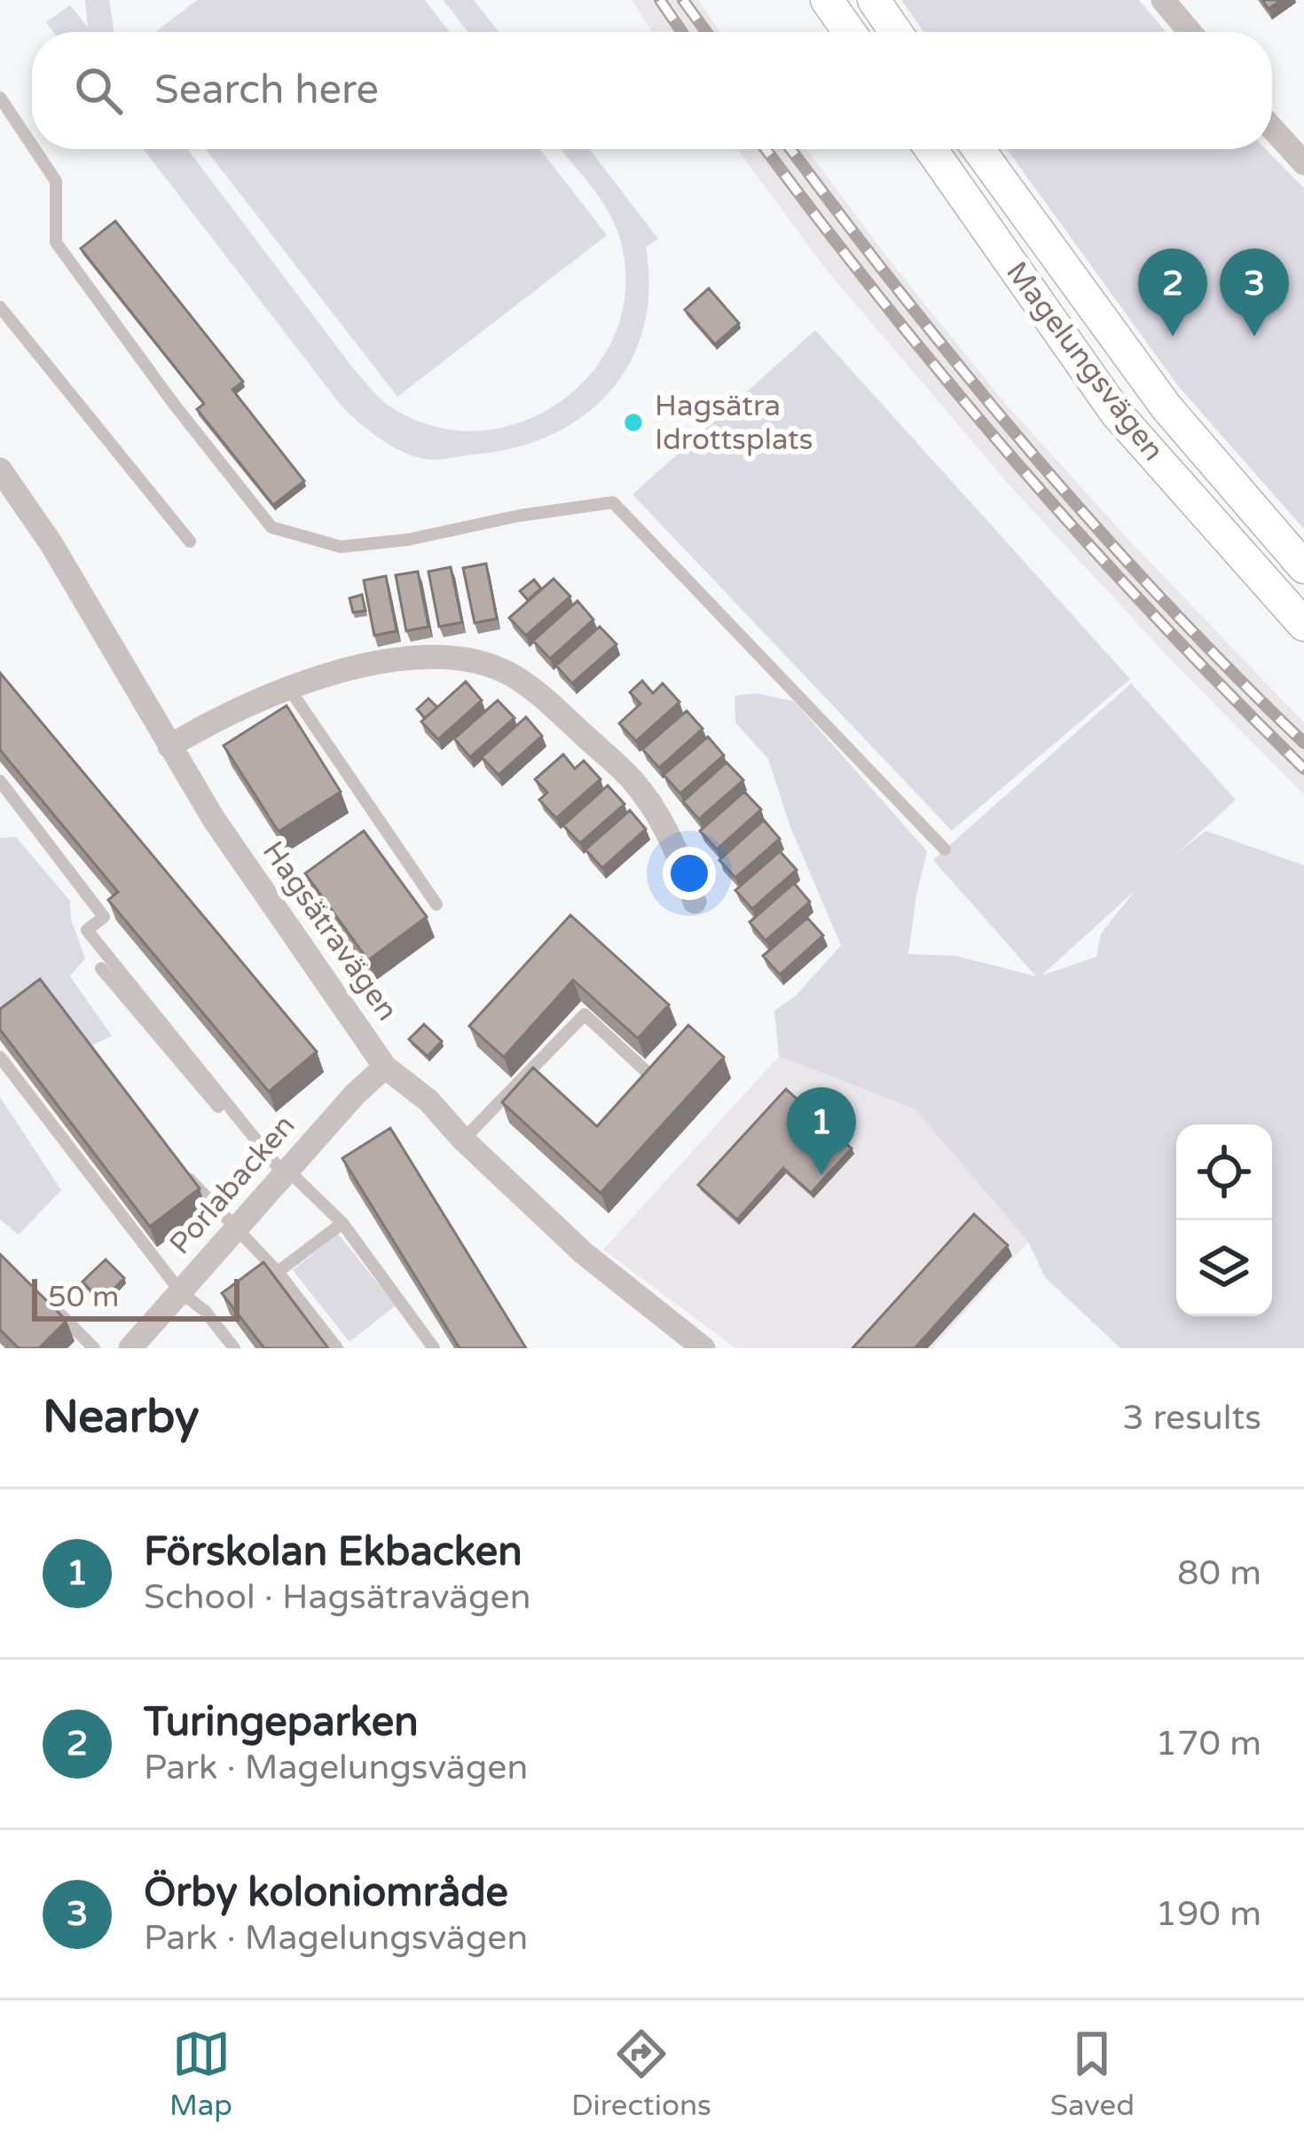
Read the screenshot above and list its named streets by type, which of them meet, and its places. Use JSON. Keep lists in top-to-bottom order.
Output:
{
  "streets": {
    "main road": ["Magelungsvägen"],
    "street": ["Hagsätravägen", "Porlabacken"]
  },
  "crossings": [
    ["Hagsätravägen", "Porlabacken"]
  ],
  "places": ["Hagsätra Idrottsplats"],
  "scale_bar": "50 m",
  "page": {
    "search": "Search here",
    "pins": ["2", "3", "1"],
    "scale": "50 m",
    "heading": ["Nearby", "3 results"],
    "list": [
      {
        "mark": "1",
        "name": "Förskolan Ekbacken",
        "note": "School · Hagsätravägen",
        "value": "80 m"
      },
      {
        "mark": "2",
        "name": "Turingeparken",
        "note": "Park · Magelungsvägen",
        "value": "170 m"
      },
      {
        "mark": "3",
        "name": "Örby koloniområde",
        "note": "Park · Magelungsvägen",
        "value": "190 m"
      }
    ],
    "nav": ["Map", "Directions", "Saved"]
  }
}
